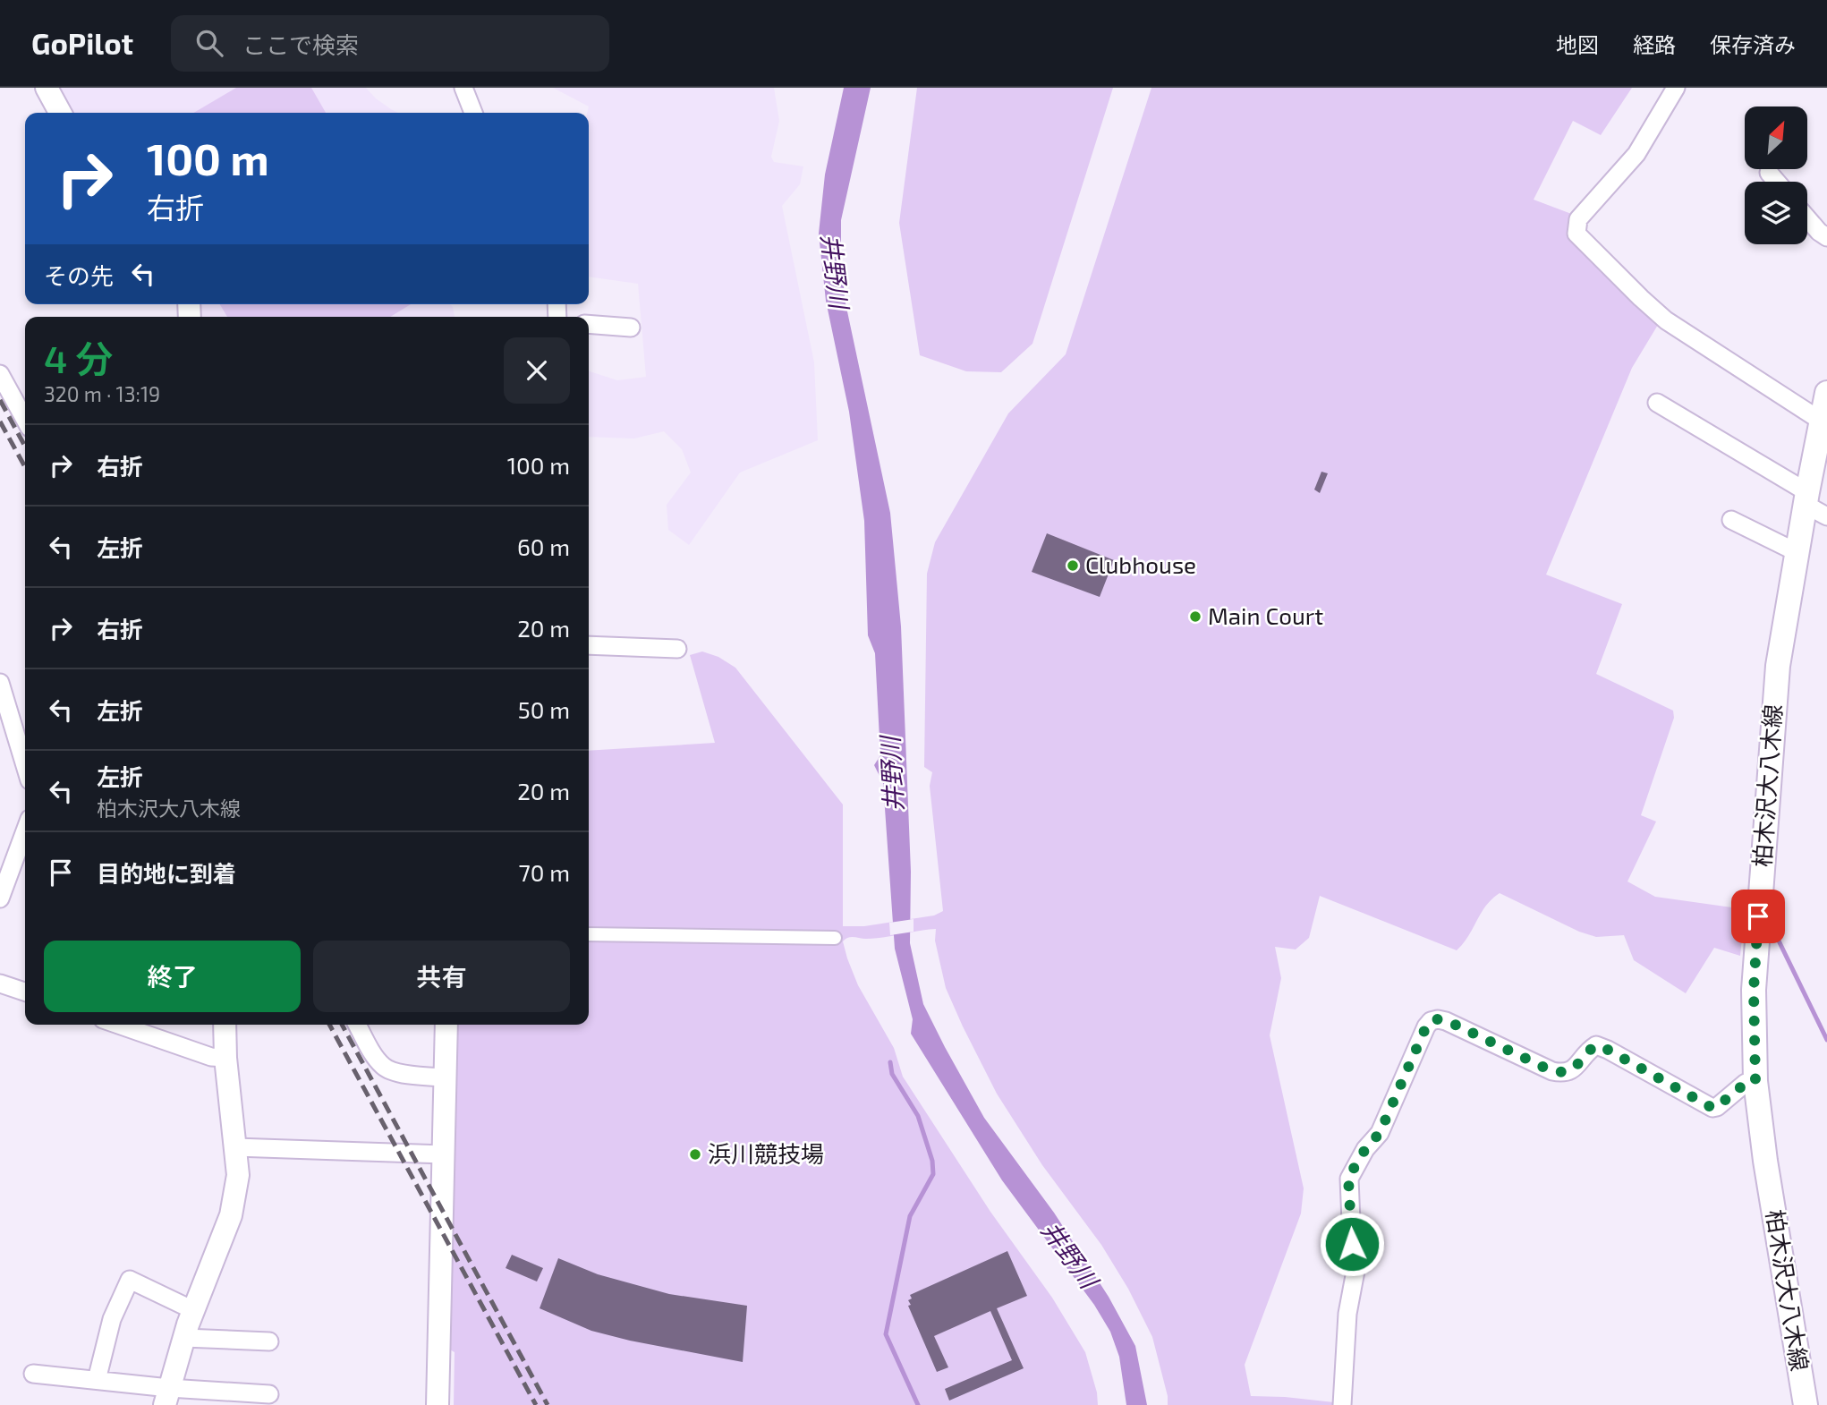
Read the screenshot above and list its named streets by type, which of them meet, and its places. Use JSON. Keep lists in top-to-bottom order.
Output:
{
  "streets": {
    "main road": ["柏木沢大八木線"]
  },
  "water": ["井野川"],
  "places": ["Clubhouse", "Main Court", "浜川競技場"],
  "north": "top right",
  "page": {
    "header": "GoPilot",
    "search": "ここで検索",
    "nav": ["地図", "経路", "保存済み"],
    "turn": ["100 m", "右折"],
    "then": "その先",
    "heading": ["4 分", "320 m · 13:19"],
    "list": [
      {
        "name": "右折",
        "value": "100 m"
      },
      {
        "name": "左折",
        "value": "60 m"
      },
      {
        "name": "右折",
        "value": "20 m"
      },
      {
        "name": "左折",
        "value": "50 m"
      },
      {
        "name": "左折",
        "note": "柏木沢大八木線",
        "value": "20 m"
      },
      {
        "name": "目的地に到着",
        "value": "70 m"
      }
    ],
    "buttons": ["終了", "共有"]
  }
}
